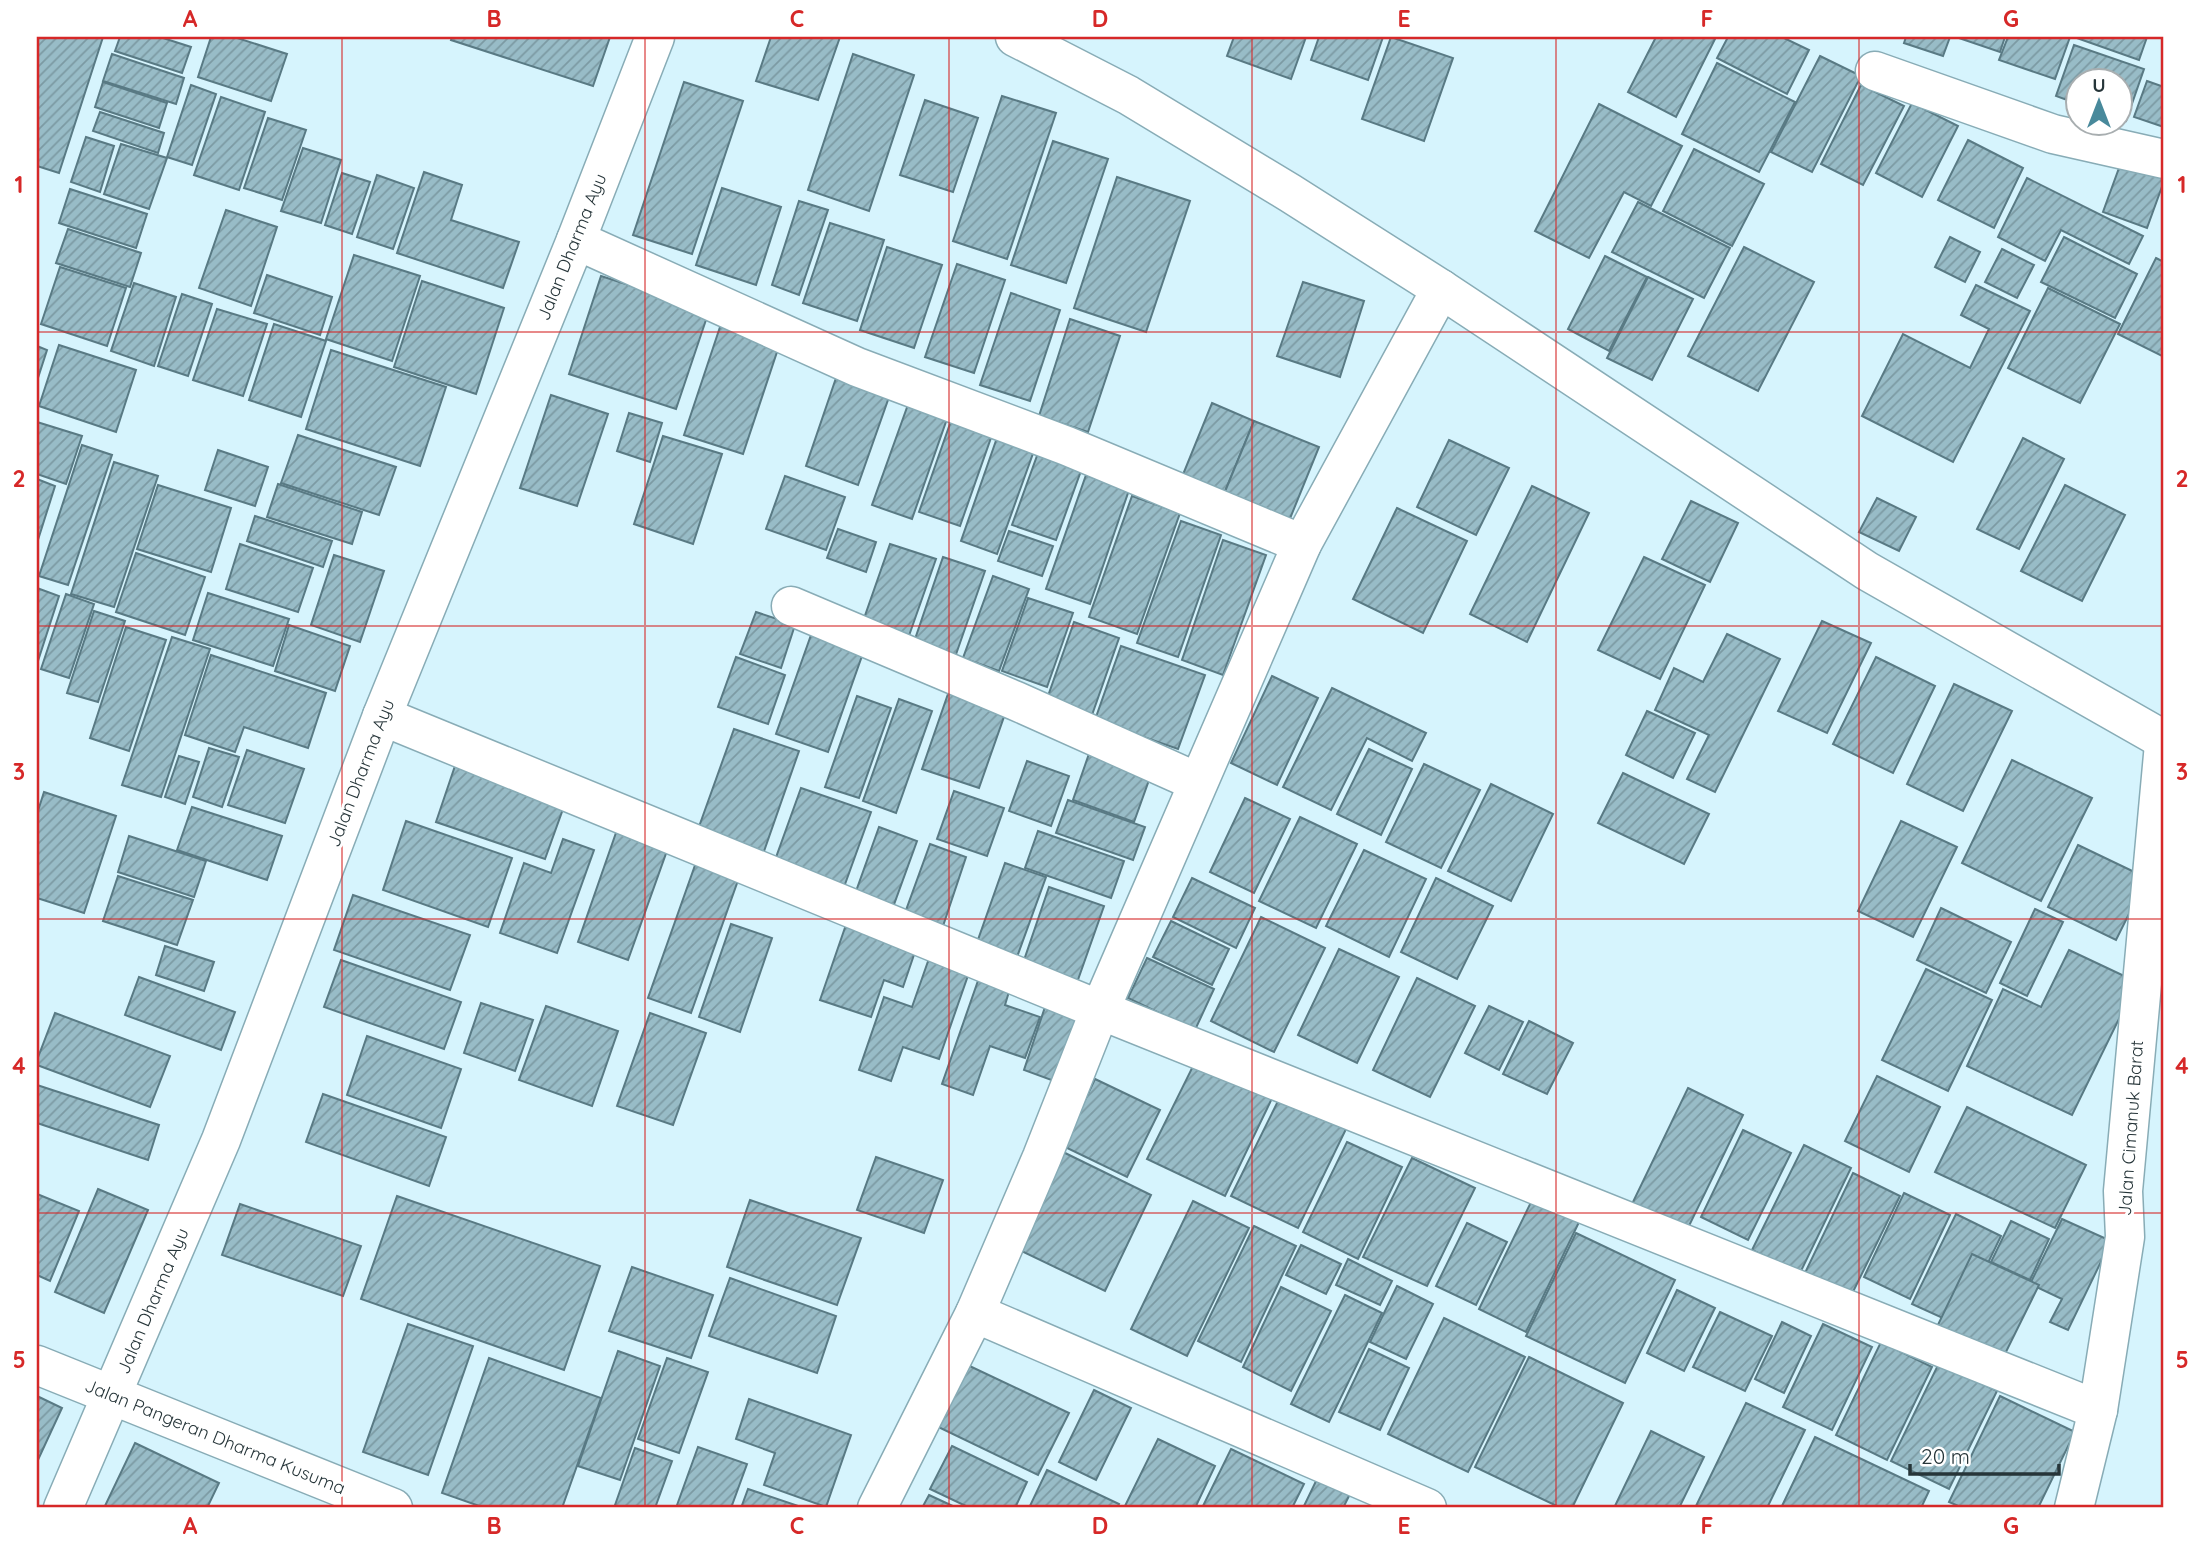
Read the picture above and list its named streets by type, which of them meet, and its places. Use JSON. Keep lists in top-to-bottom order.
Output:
{
  "streets": {
    "street": ["Jalan Dharma Ayu", "Jalan Cimanuk Barat", "Jalan Pangeran Dharma Kusuma"]
  },
  "crossings": [
    ["Jalan Dharma Ayu", "Jalan Pangeran Dharma Kusuma"]
  ],
  "scale_bar": "20 m",
  "north": "top",
  "grid": {
    "columns": [
      "A",
      "B",
      "C",
      "D",
      "E",
      "F",
      "G"
    ],
    "rows": [
      "1",
      "2",
      "3",
      "4",
      "5"
    ]
  }
}
